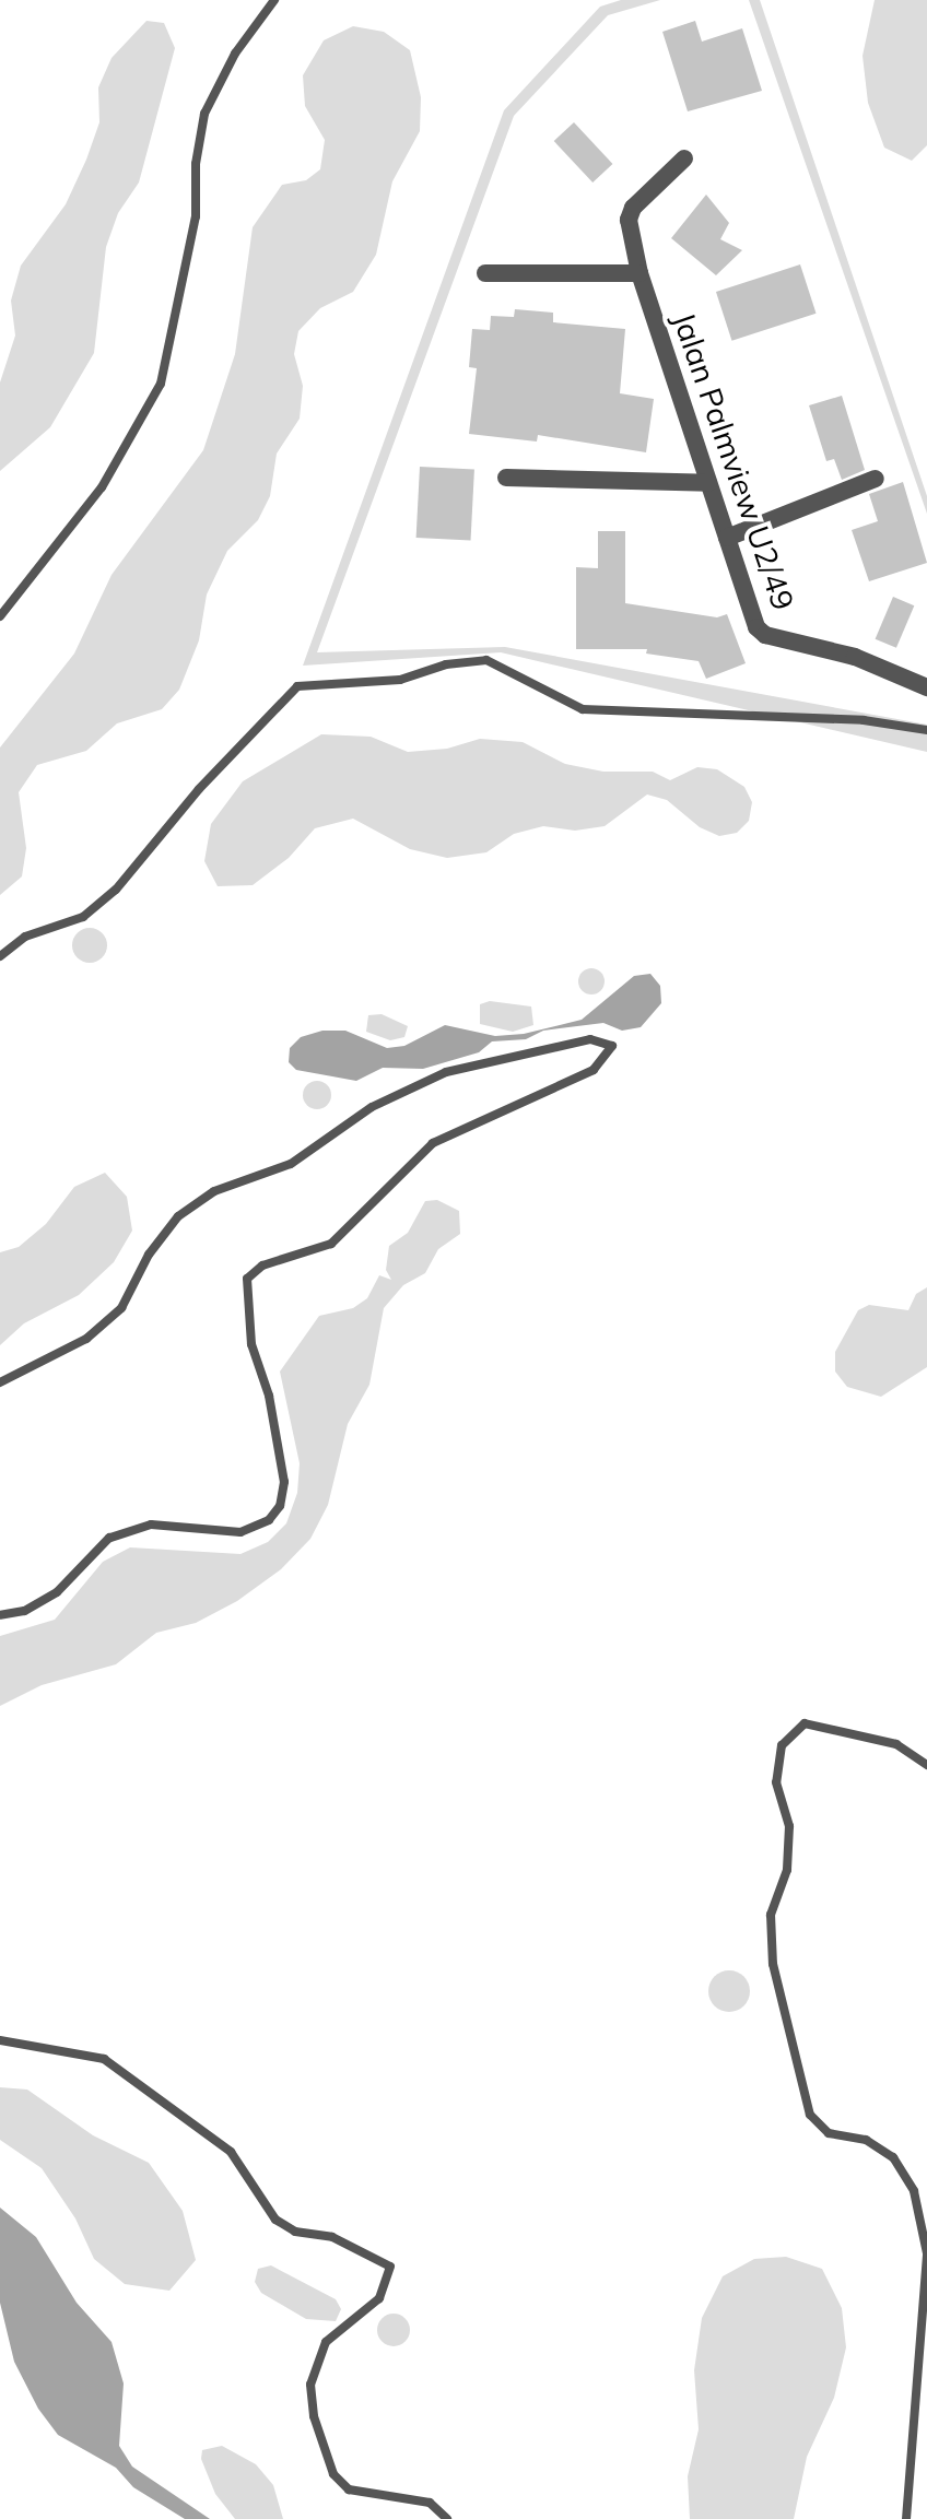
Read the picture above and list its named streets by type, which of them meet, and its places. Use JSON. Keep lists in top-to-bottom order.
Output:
{
  "streets": {
    "street": ["Jalan Palmview U2/49"]
  }
}
